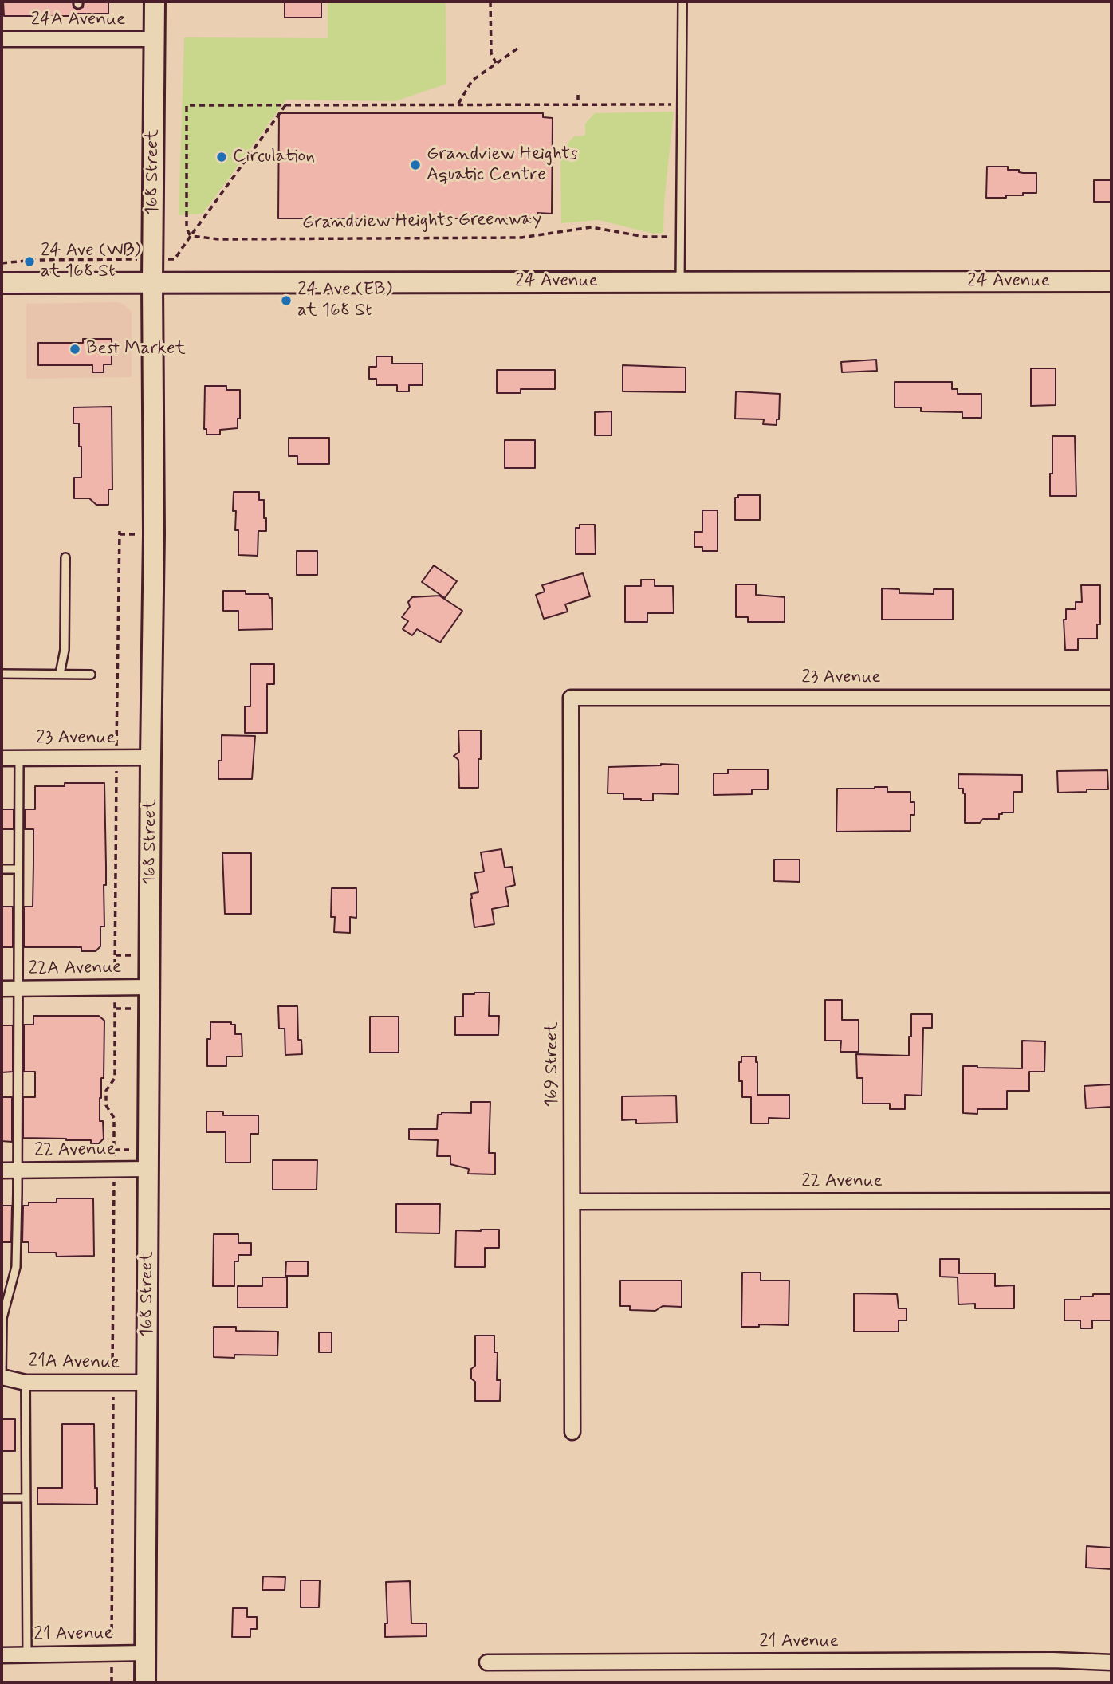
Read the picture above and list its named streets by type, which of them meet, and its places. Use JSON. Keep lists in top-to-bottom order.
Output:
{
  "streets": {
    "main road": ["168 Street", "24 Avenue"],
    "street": [
      "24A Avenue",
      "23 Avenue",
      "22A Avenue",
      "169 Street",
      "22 Avenue",
      "21A Avenue",
      "21 Avenue"
    ],
    "path": ["Grandview Heights Greenway"]
  },
  "crossings": [
    ["24A Avenue", "168 Street"],
    ["168 Street", "24 Avenue"],
    ["168 Street", "23 Avenue"],
    ["168 Street", "22A Avenue"],
    ["168 Street", "22 Avenue"],
    ["168 Street", "21A Avenue"],
    ["168 Street", "21 Avenue"],
    ["23 Avenue", "169 Street"],
    ["169 Street", "22 Avenue"]
  ],
  "places": [
    "Circulation",
    "Grandview Heights Aquatic Centre",
    "24 Ave (WB) at 168 St",
    "24 Ave (EB) at 168 St",
    "Best Market"
  ]
}
